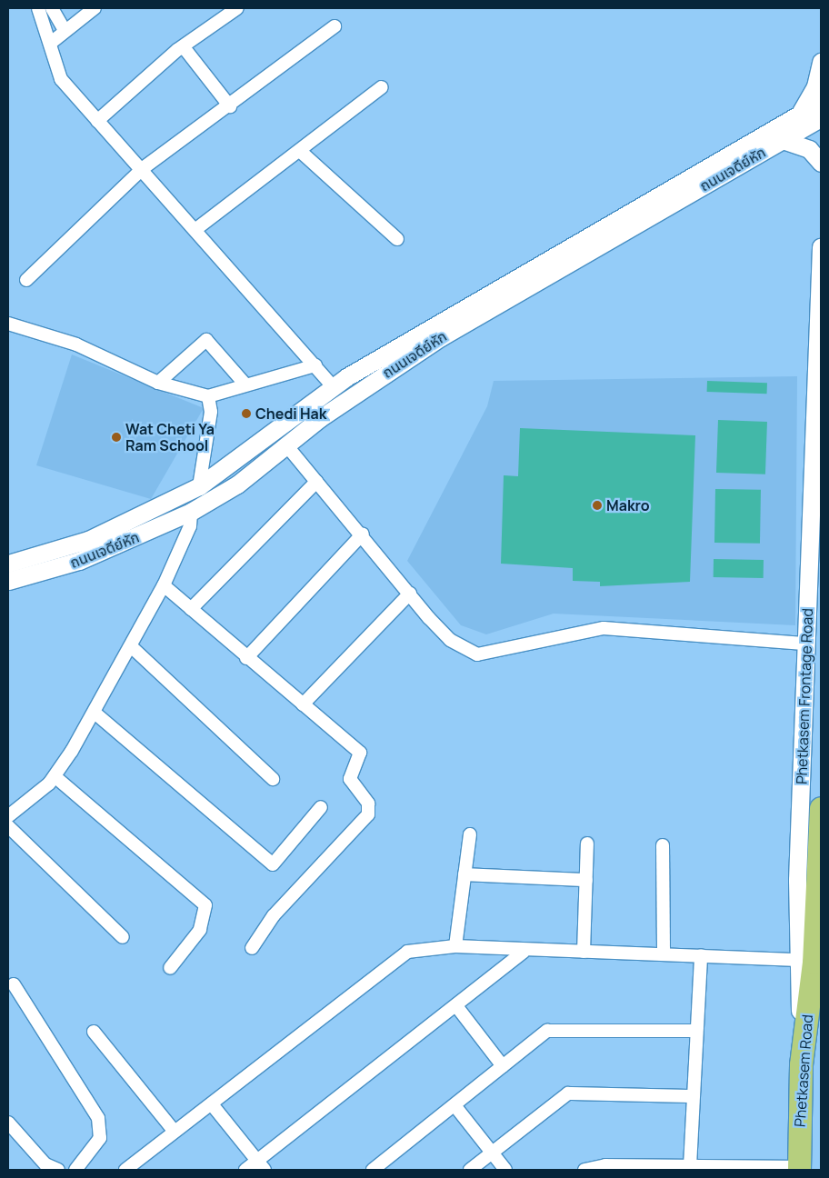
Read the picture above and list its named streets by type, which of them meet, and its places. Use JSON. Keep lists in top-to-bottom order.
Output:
{
  "streets": {
    "highway": ["Phetkasem Road"],
    "main road": ["ถนนเจดีย์หัก", "Phetkasem Frontage Road"]
  },
  "crossings": [
    ["Phetkasem Frontage Road", "Phetkasem Road"]
  ],
  "places": ["Chedi Hak", "Wat Cheti Ya Ram School", "Makro"]
}
